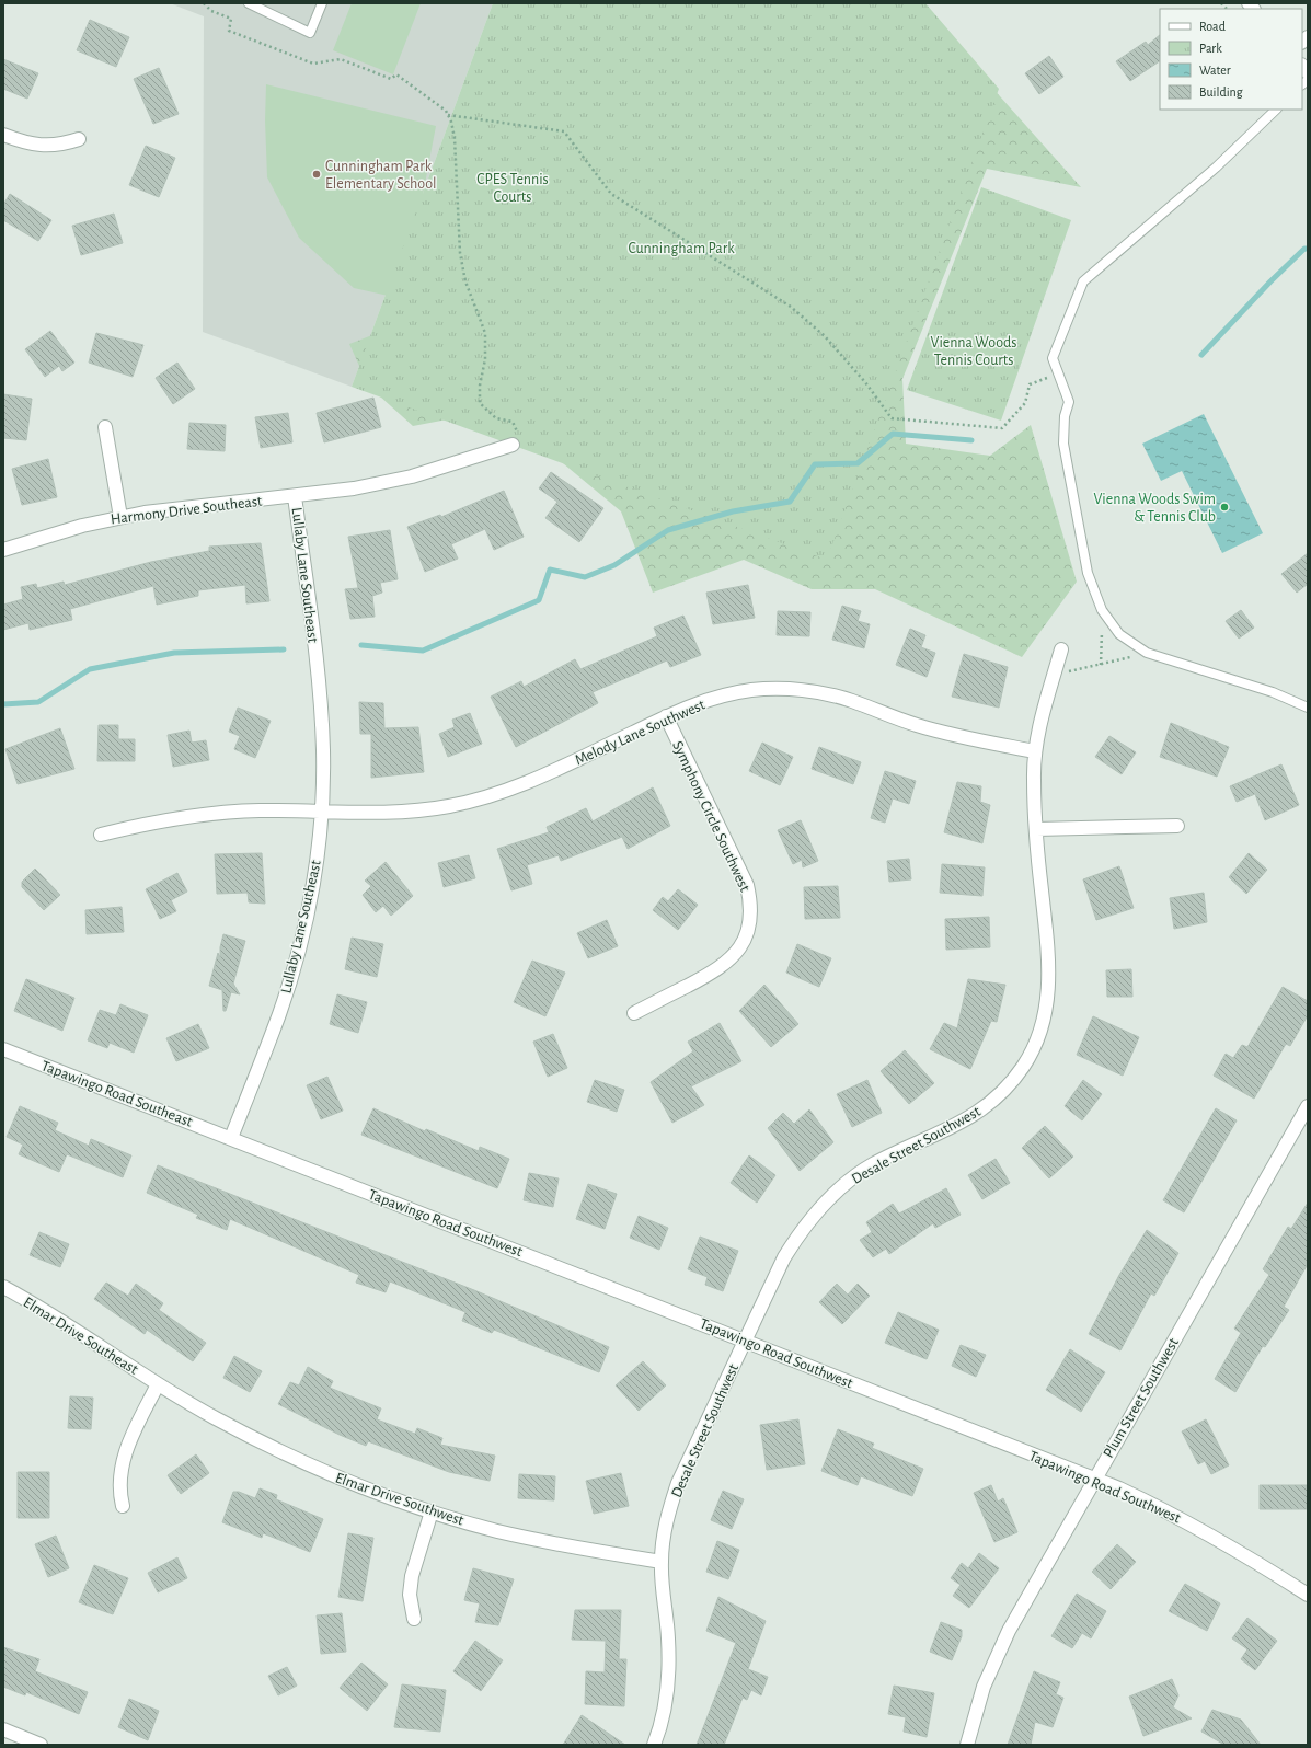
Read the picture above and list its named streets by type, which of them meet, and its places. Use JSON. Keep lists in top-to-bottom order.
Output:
{
  "streets": {
    "street": [
      "Harmony Drive Southeast",
      "Lullaby Lane Southeast",
      "Melody Lane Southwest",
      "Symphony Circle Southwest",
      "Tapawingo Road Southeast",
      "Desale Street Southwest",
      "Tapawingo Road Southwest",
      "Elmar Drive Southeast",
      "Plum Street Southwest",
      "Elmar Drive Southwest"
    ]
  },
  "crossings": [
    ["Harmony Drive Southeast", "Lullaby Lane Southeast"],
    ["Lullaby Lane Southeast", "Melody Lane Southwest"],
    ["Lullaby Lane Southeast", "Tapawingo Road Southeast"],
    ["Lullaby Lane Southeast", "Tapawingo Road Southwest"],
    ["Melody Lane Southwest", "Symphony Circle Southwest"],
    ["Melody Lane Southwest", "Desale Street Southwest"],
    ["Tapawingo Road Southeast", "Tapawingo Road Southwest"],
    ["Desale Street Southwest", "Tapawingo Road Southwest"],
    ["Desale Street Southwest", "Elmar Drive Southwest"],
    ["Tapawingo Road Southwest", "Plum Street Southwest"],
    ["Elmar Drive Southeast", "Elmar Drive Southwest"]
  ],
  "parks": ["CPES Tennis Courts", "Cunningham Park", "Vienna Woods Tennis Courts"],
  "places": ["Cunningham Park Elementary School", "Vienna Woods Swim & Tennis Club"],
  "legend": [
    "Road",
    "Park",
    "Water",
    "Building"
  ]
}
